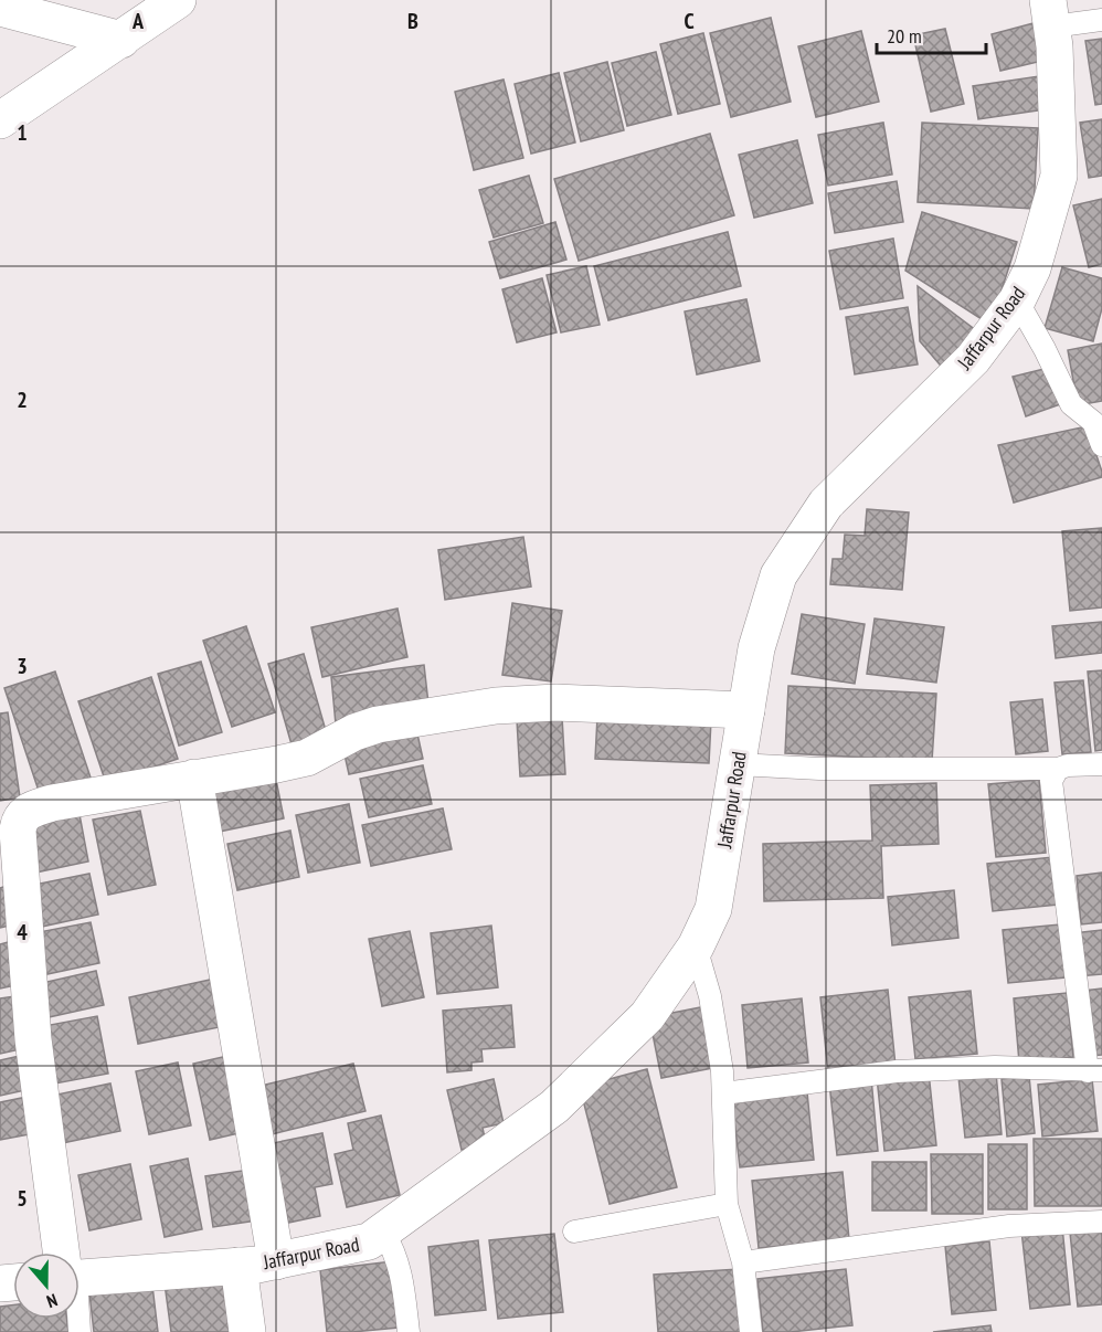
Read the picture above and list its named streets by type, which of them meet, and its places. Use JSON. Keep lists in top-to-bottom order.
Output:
{
  "streets": {
    "street": ["Jaffarpur Road"]
  },
  "scale_bar": "20 m",
  "north": "bottom",
  "grid": {
    "columns": ["A", "B", "C"],
    "rows": [
      "1",
      "2",
      "3",
      "4",
      "5"
    ]
  }
}
